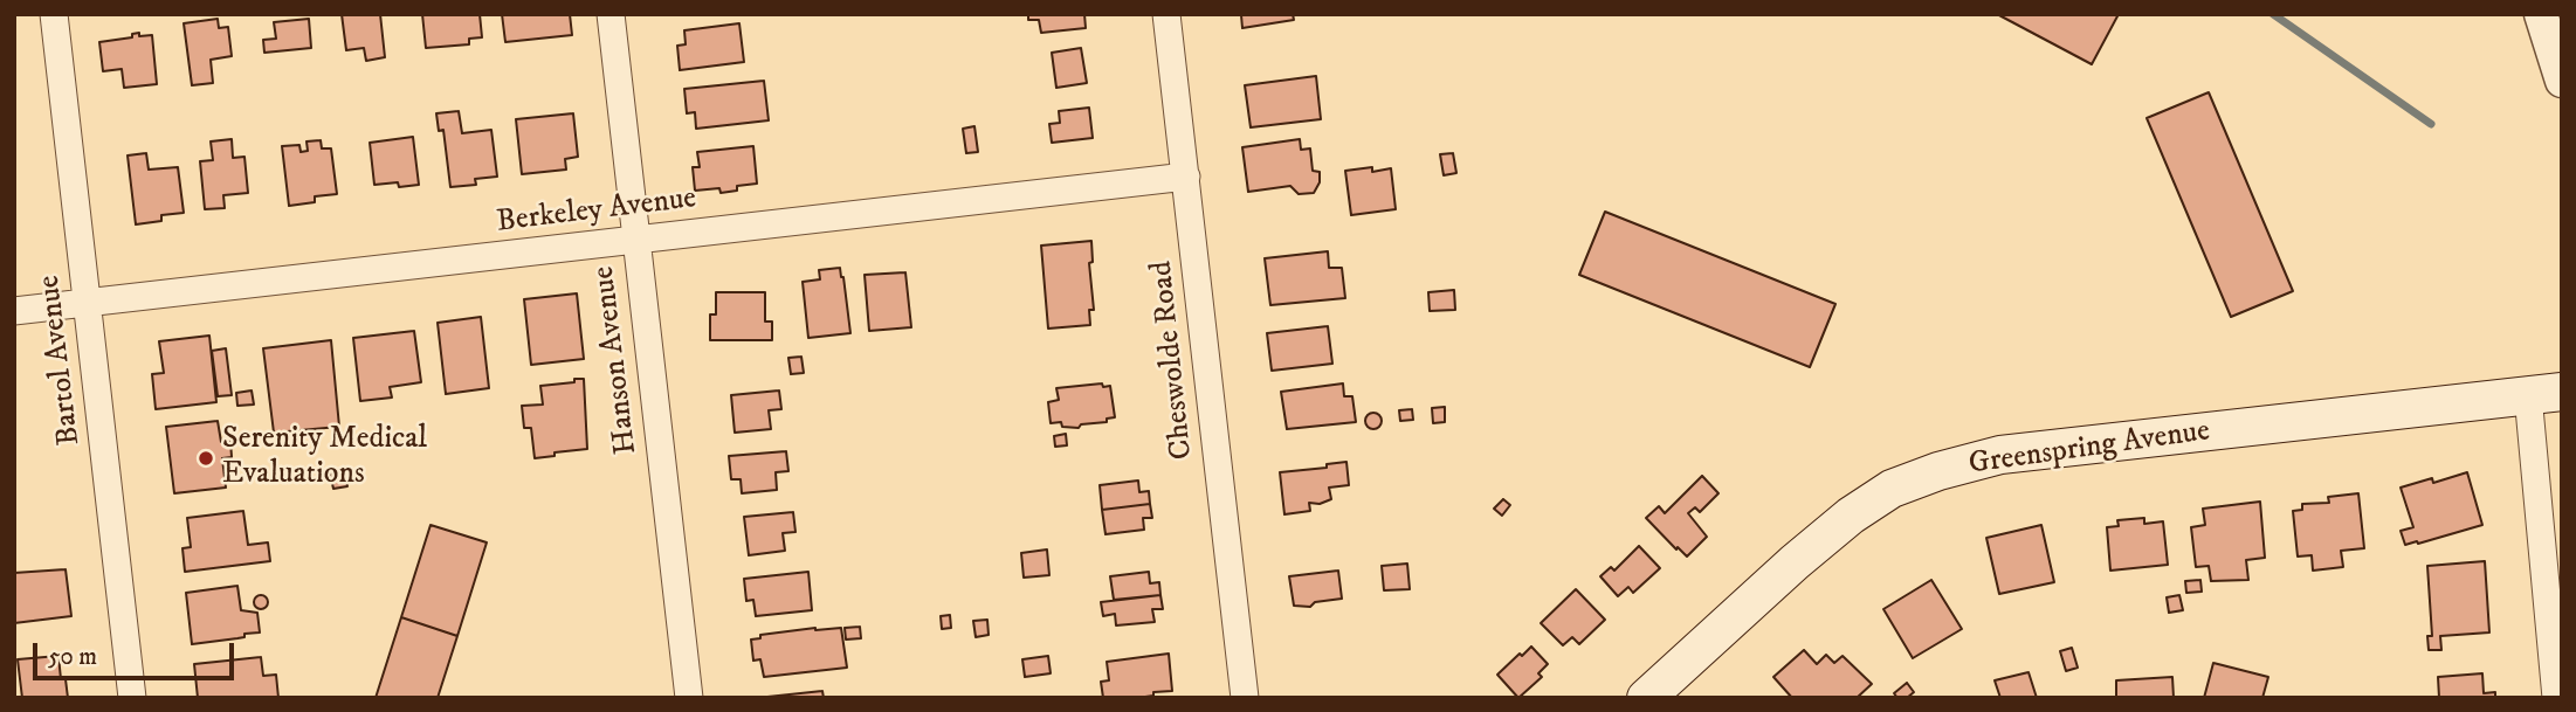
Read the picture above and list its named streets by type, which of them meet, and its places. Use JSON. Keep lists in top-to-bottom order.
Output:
{
  "streets": {
    "main road": ["Greenspring Avenue"],
    "street": [
      "Berkeley Avenue",
      "Bartol Avenue",
      "Hanson Avenue",
      "Cheswolde Road"
    ]
  },
  "crossings": [
    ["Berkeley Avenue", "Bartol Avenue"],
    ["Berkeley Avenue", "Hanson Avenue"],
    ["Berkeley Avenue", "Cheswolde Road"]
  ],
  "places": ["Serenity Medical Evaluations"],
  "scale_bar": "50 m"
}
